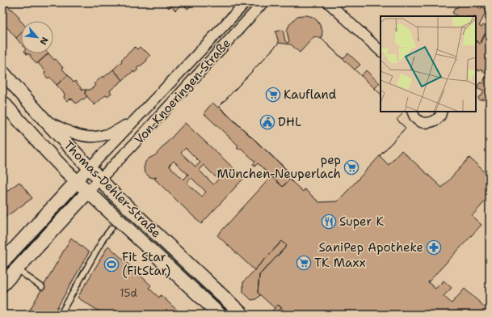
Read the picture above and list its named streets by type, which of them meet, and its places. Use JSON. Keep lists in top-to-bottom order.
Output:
{
  "streets": {
    "main road": ["Von-Knoeringen-Straße", "Thomas-Dehler-Straße"]
  },
  "crossings": [
    ["Von-Knoeringen-Straße", "Thomas-Dehler-Straße"]
  ],
  "places": {
    "supermarket": ["Kaufland", "pep München-Neuperlach", "TK Maxx"],
    "public building": ["DHL"],
    "restaurant": ["Super K"],
    "pharmacy": ["SaniPep Apotheke"],
    "sports": ["Fit Star (FitStar)"]
  },
  "house_numbers": ["15d"],
  "north": "bottom right"
}
